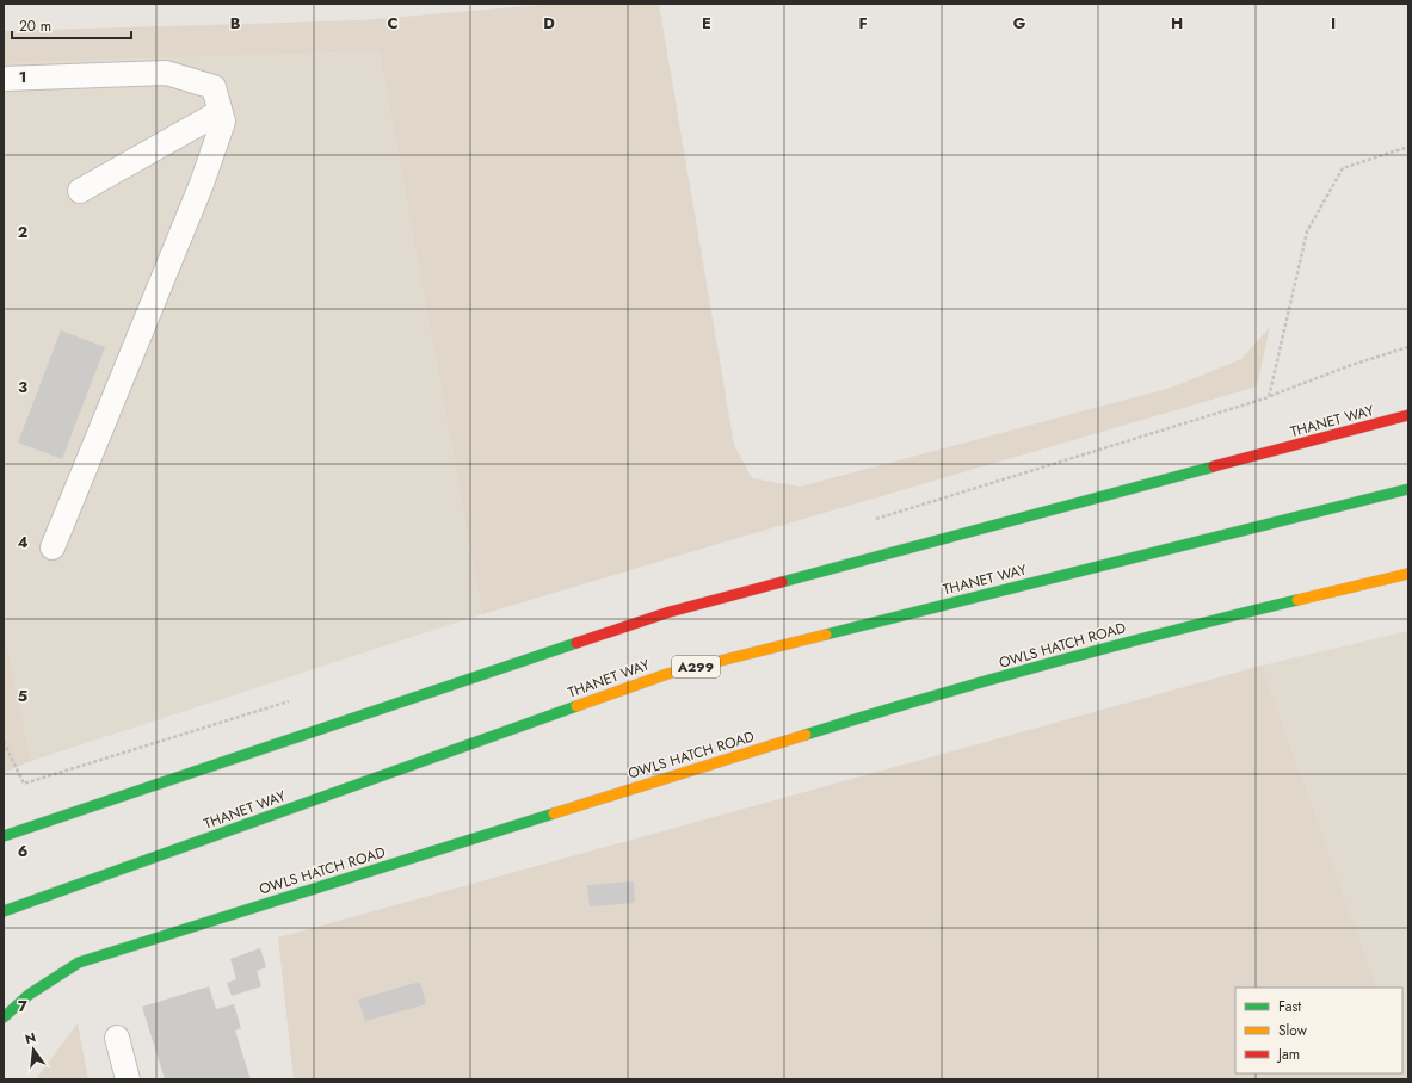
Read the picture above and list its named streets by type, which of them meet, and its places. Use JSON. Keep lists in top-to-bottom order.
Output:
{
  "streets": {
    "main road": ["THANET WAY", "OWLS HATCH ROAD", "A299"]
  },
  "legend": ["Fast", "Slow", "Jam"],
  "scale_bar": "20 m",
  "north": "top",
  "grid": {
    "columns": [
      "B",
      "C",
      "D",
      "E",
      "F",
      "G",
      "H",
      "I"
    ],
    "rows": [
      "1",
      "2",
      "3",
      "4",
      "5",
      "6",
      "7"
    ]
  }
}
